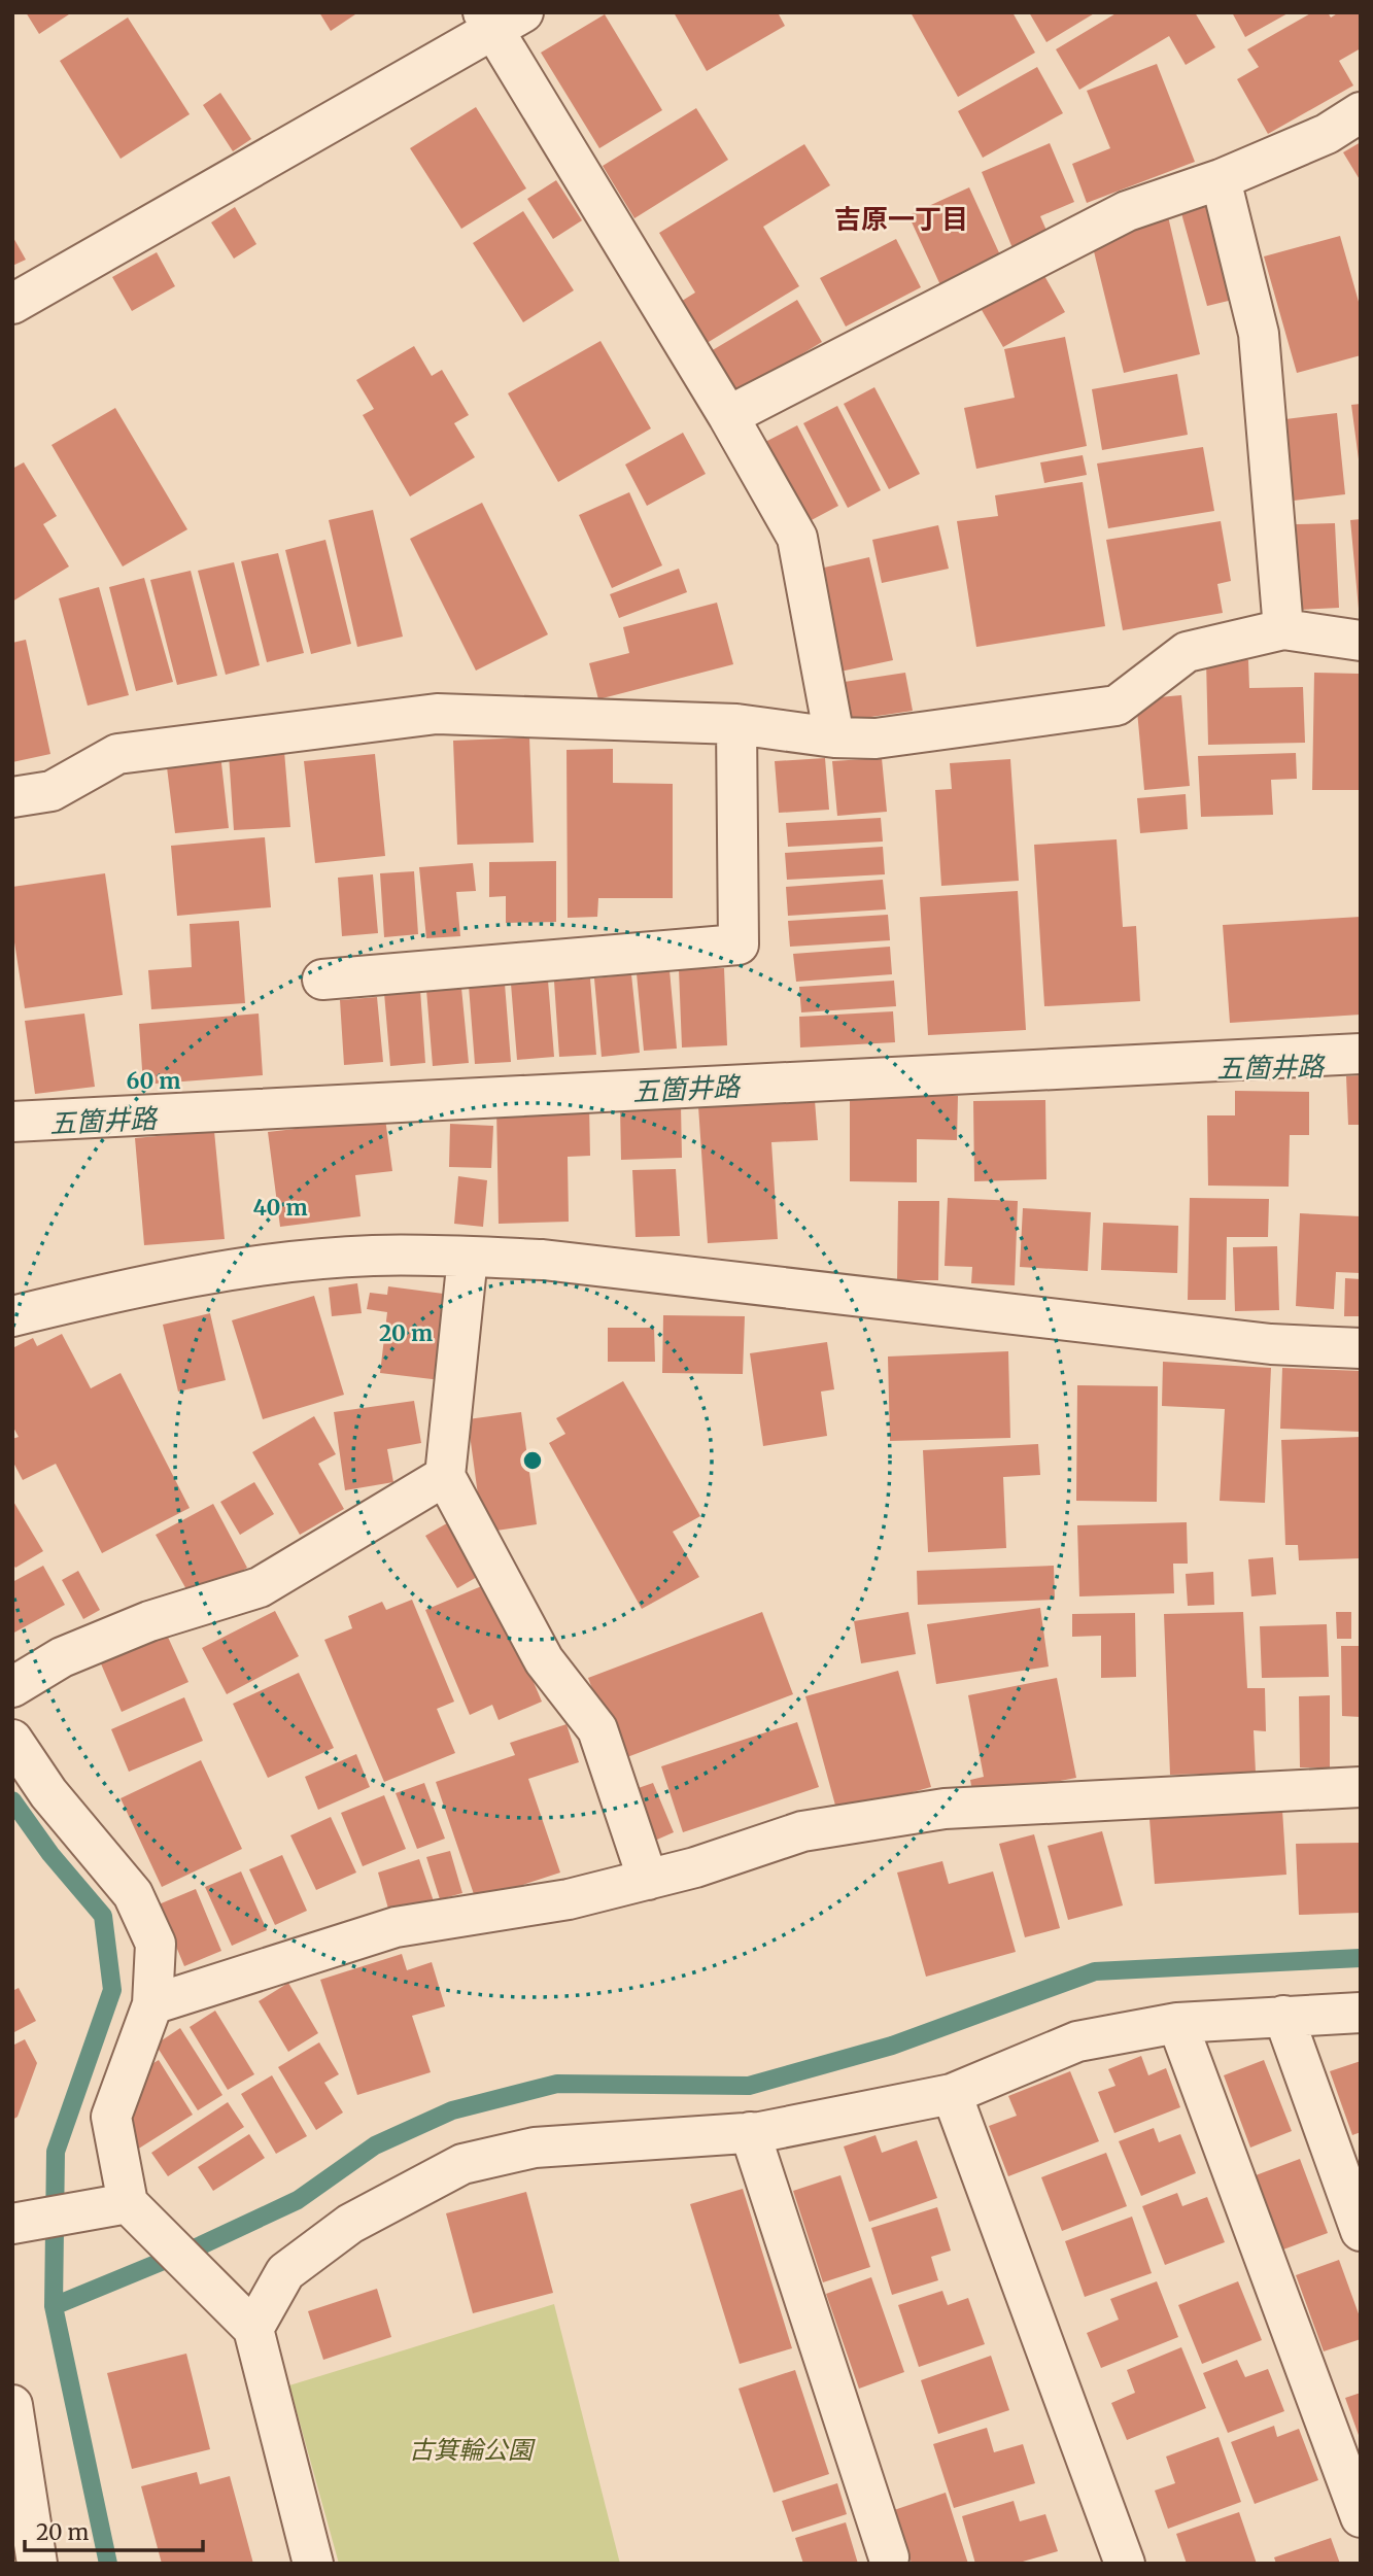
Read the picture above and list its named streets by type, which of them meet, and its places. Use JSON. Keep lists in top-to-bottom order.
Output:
{
  "districts": ["吉原一丁目"],
  "water": ["五箇井路"],
  "parks": ["古箕輪公園"],
  "scale_bar": "20 m",
  "rings": ["60 m", "40 m", "20 m"]
}
